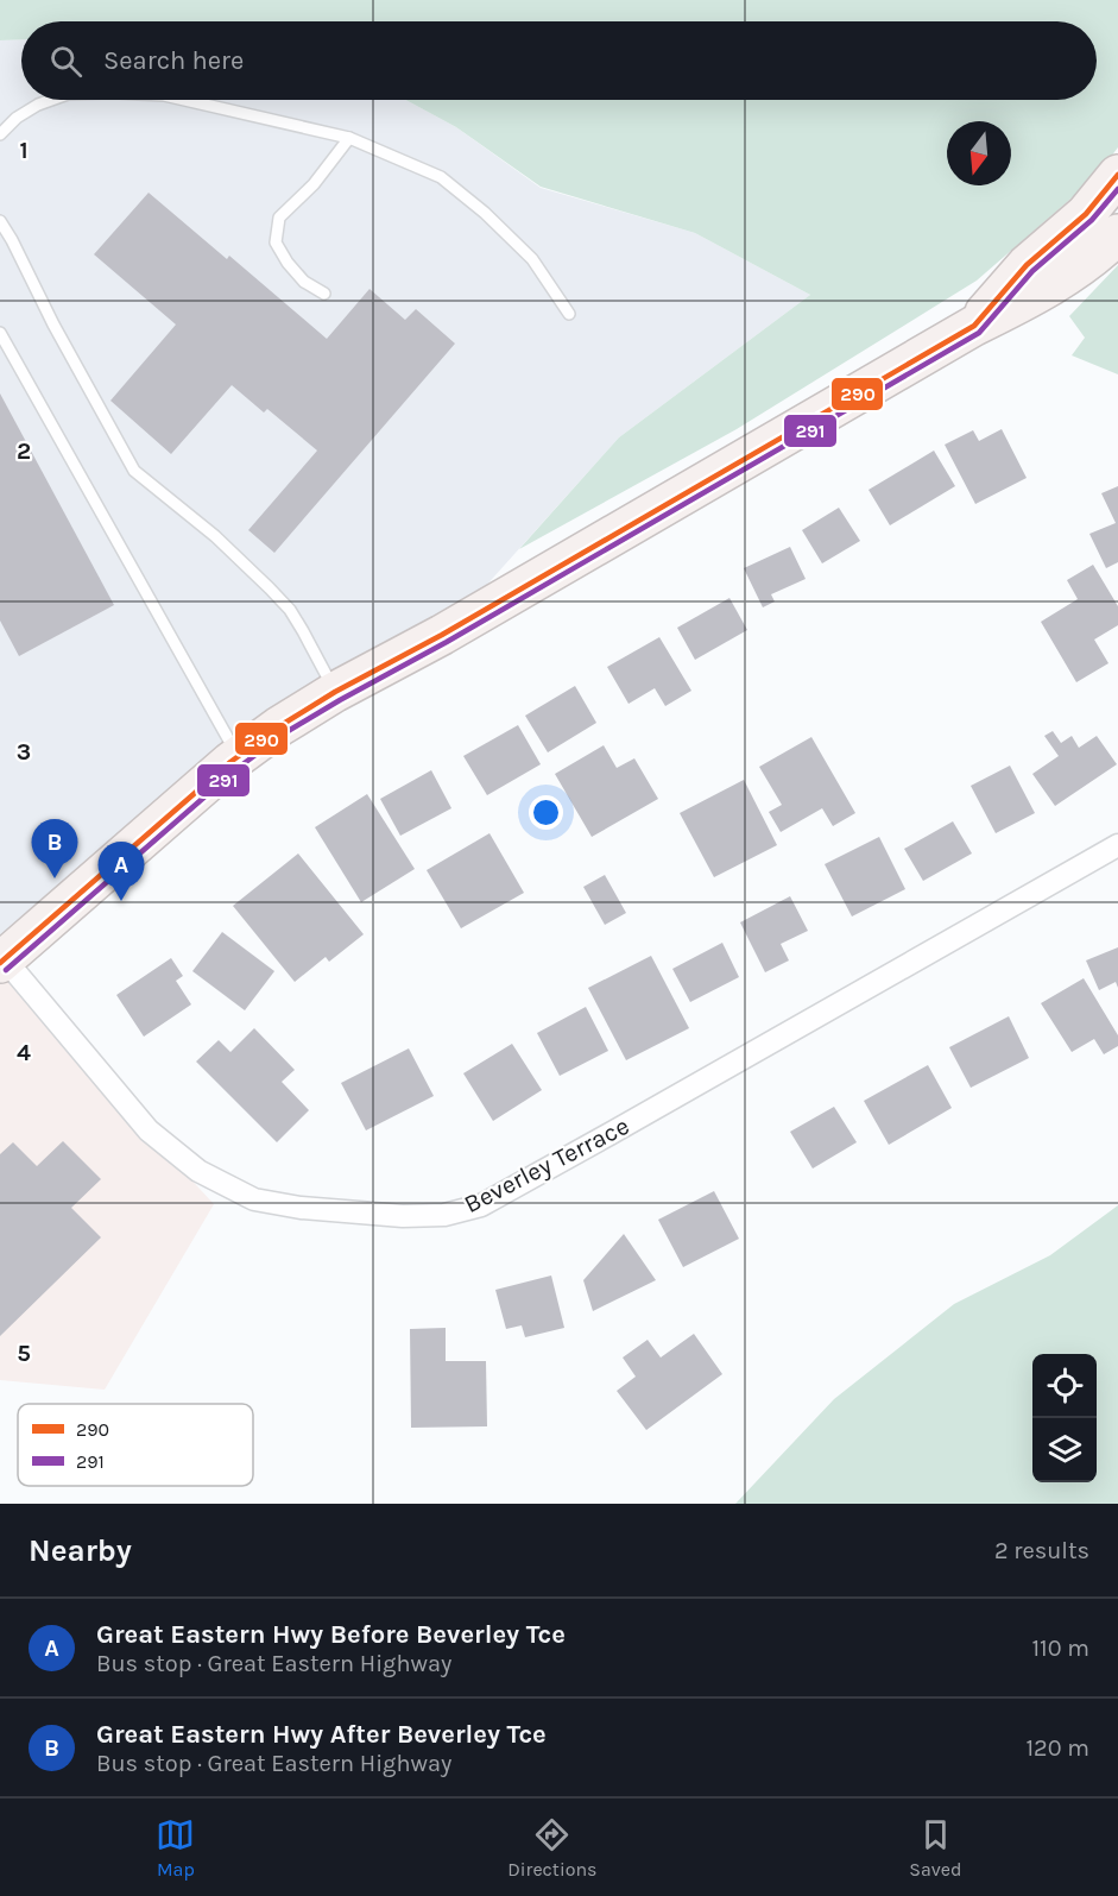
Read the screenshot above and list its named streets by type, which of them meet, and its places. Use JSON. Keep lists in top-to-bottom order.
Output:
{
  "streets": {
    "street": ["Beverley Terrace"]
  },
  "lines": ["transit line 290", "transit line 291"],
  "legend": ["290", "291"],
  "north": "bottom",
  "page": {
    "search": "Search here",
    "pins": ["B", "A"],
    "heading": ["Nearby", "2 results"],
    "list": [
      {
        "mark": "A",
        "name": "Great Eastern Hwy Before Beverley Tce",
        "note": "Bus stop · Great Eastern Highway",
        "value": "110 m"
      },
      {
        "mark": "B",
        "name": "Great Eastern Hwy After Beverley Tce",
        "note": "Bus stop · Great Eastern Highway",
        "value": "120 m"
      }
    ],
    "nav": ["Map", "Directions", "Saved"]
  },
  "grid": {
    "rows": [
      "1",
      "2",
      "3",
      "4",
      "5"
    ]
  }
}
